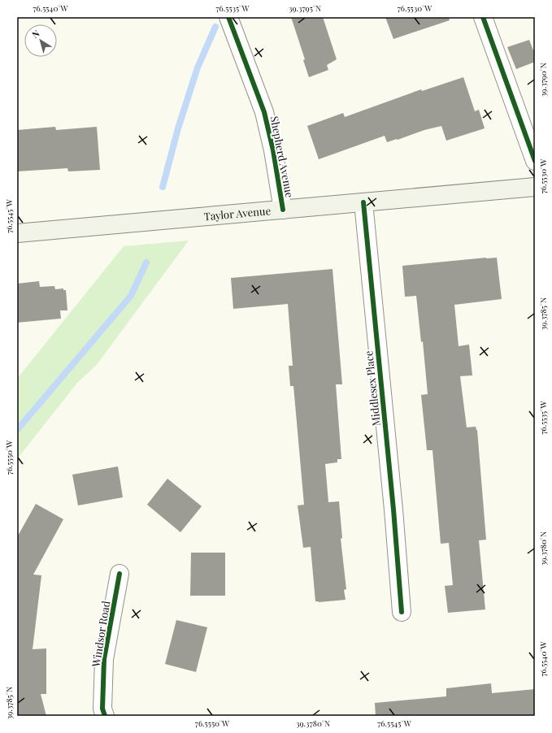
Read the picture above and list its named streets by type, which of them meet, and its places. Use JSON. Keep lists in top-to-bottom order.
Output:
{
  "streets": {
    "main road": ["Taylor Avenue"],
    "street": ["Shepherd Avenue", "Middlesex Place", "Windsor Road"]
  },
  "crossings": [
    ["Shepherd Avenue", "Taylor Avenue"],
    ["Taylor Avenue", "Middlesex Place"]
  ],
  "north": "top left",
  "coordinates": [
    "76.5540°W",
    "76.5535°W",
    "39.3795°N",
    "76.5530°W",
    "39.3790°N",
    "76.5545°W",
    "39.3785°N",
    "76.5550°W",
    "39.3780°N"
  ]
}
